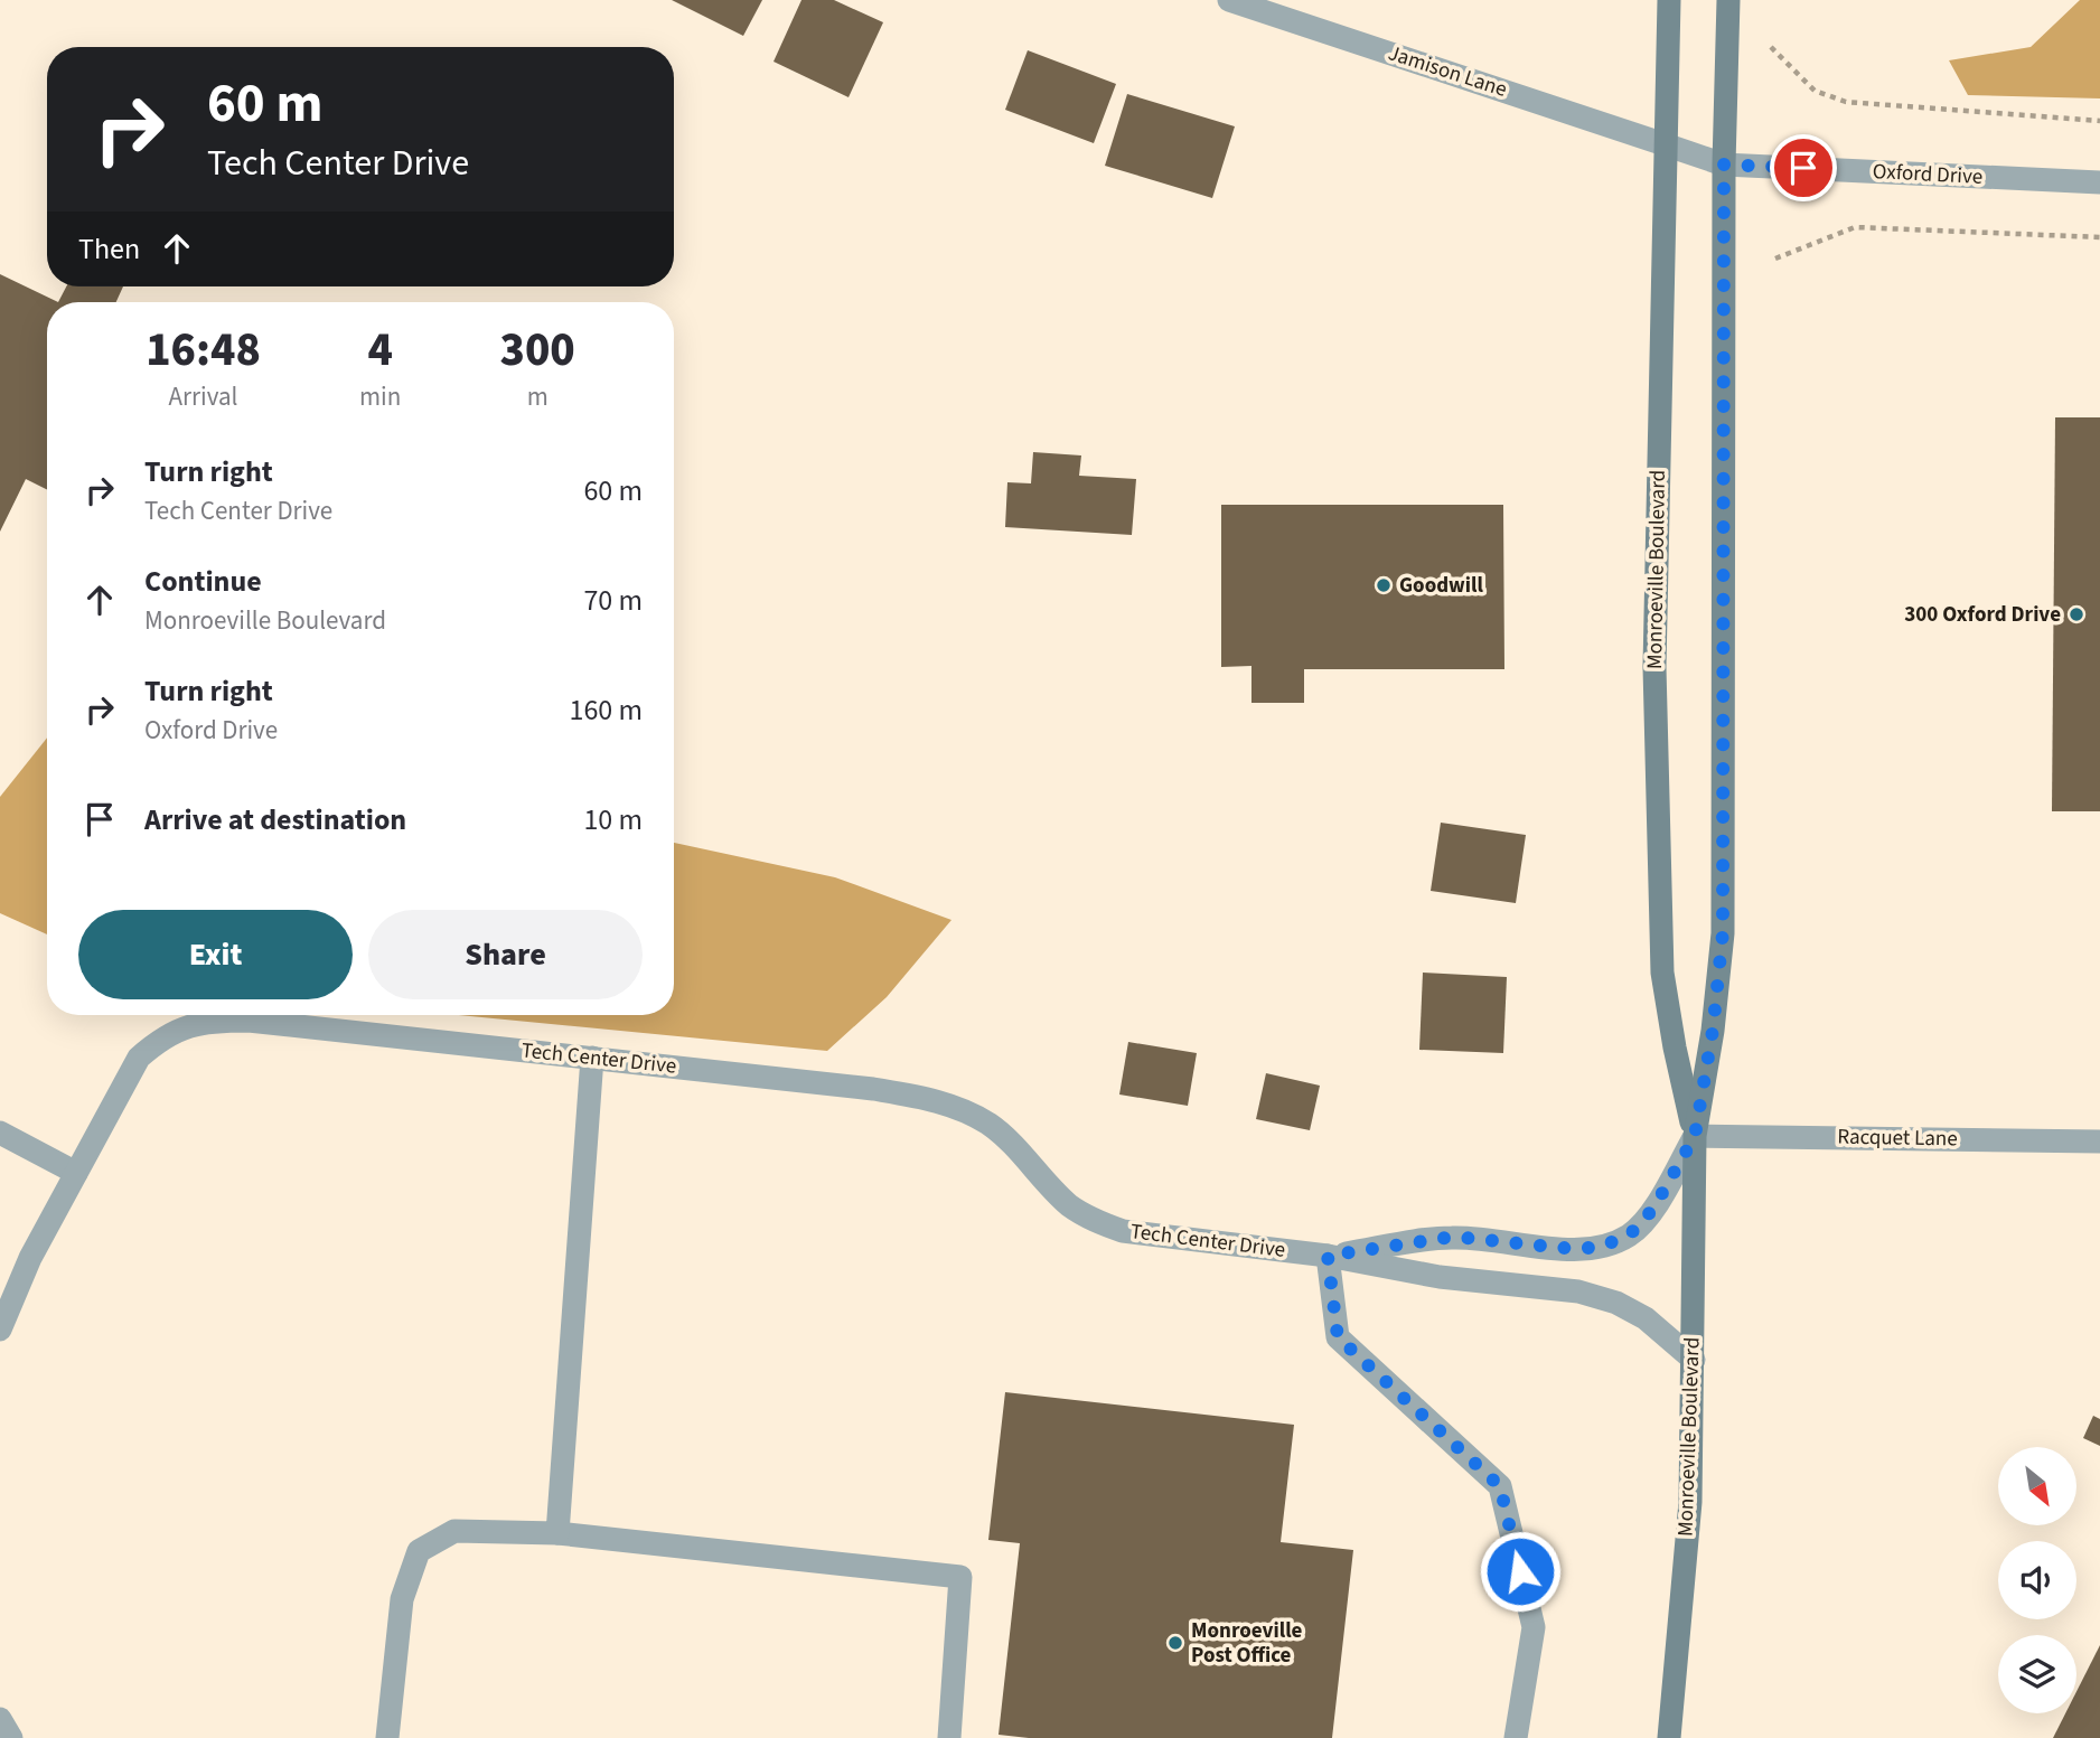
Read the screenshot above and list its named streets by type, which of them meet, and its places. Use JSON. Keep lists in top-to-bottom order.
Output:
{
  "streets": {
    "main road": ["Monroeville Boulevard"],
    "street": [
      "Jamison Lane",
      "Oxford Drive",
      "Tech Center Drive",
      "Racquet Lane"
    ]
  },
  "crossings": [
    ["Jamison Lane", "Oxford Drive"],
    ["Jamison Lane", "Monroeville Boulevard"],
    ["Oxford Drive", "Monroeville Boulevard"],
    ["Monroeville Boulevard", "Tech Center Drive"],
    ["Monroeville Boulevard", "Racquet Lane"],
    ["Tech Center Drive", "Racquet Lane"]
  ],
  "places": ["Goodwill", "300 Oxford Drive", "Monroeville Post Office"],
  "north": "bottom right",
  "page": {
    "turn": ["60 m", "Tech Center Drive"],
    "then": "Then",
    "eta": [
      "16:48",
      "Arrival",
      "4",
      "min",
      "300",
      "m"
    ],
    "list": [
      {
        "name": "Turn right",
        "note": "Tech Center Drive",
        "value": "60 m"
      },
      {
        "name": "Continue",
        "note": "Monroeville Boulevard",
        "value": "70 m"
      },
      {
        "name": "Turn right",
        "note": "Oxford Drive",
        "value": "160 m"
      },
      {
        "name": "Arrive at destination",
        "value": "10 m"
      }
    ],
    "buttons": ["Exit", "Share"]
  }
}
